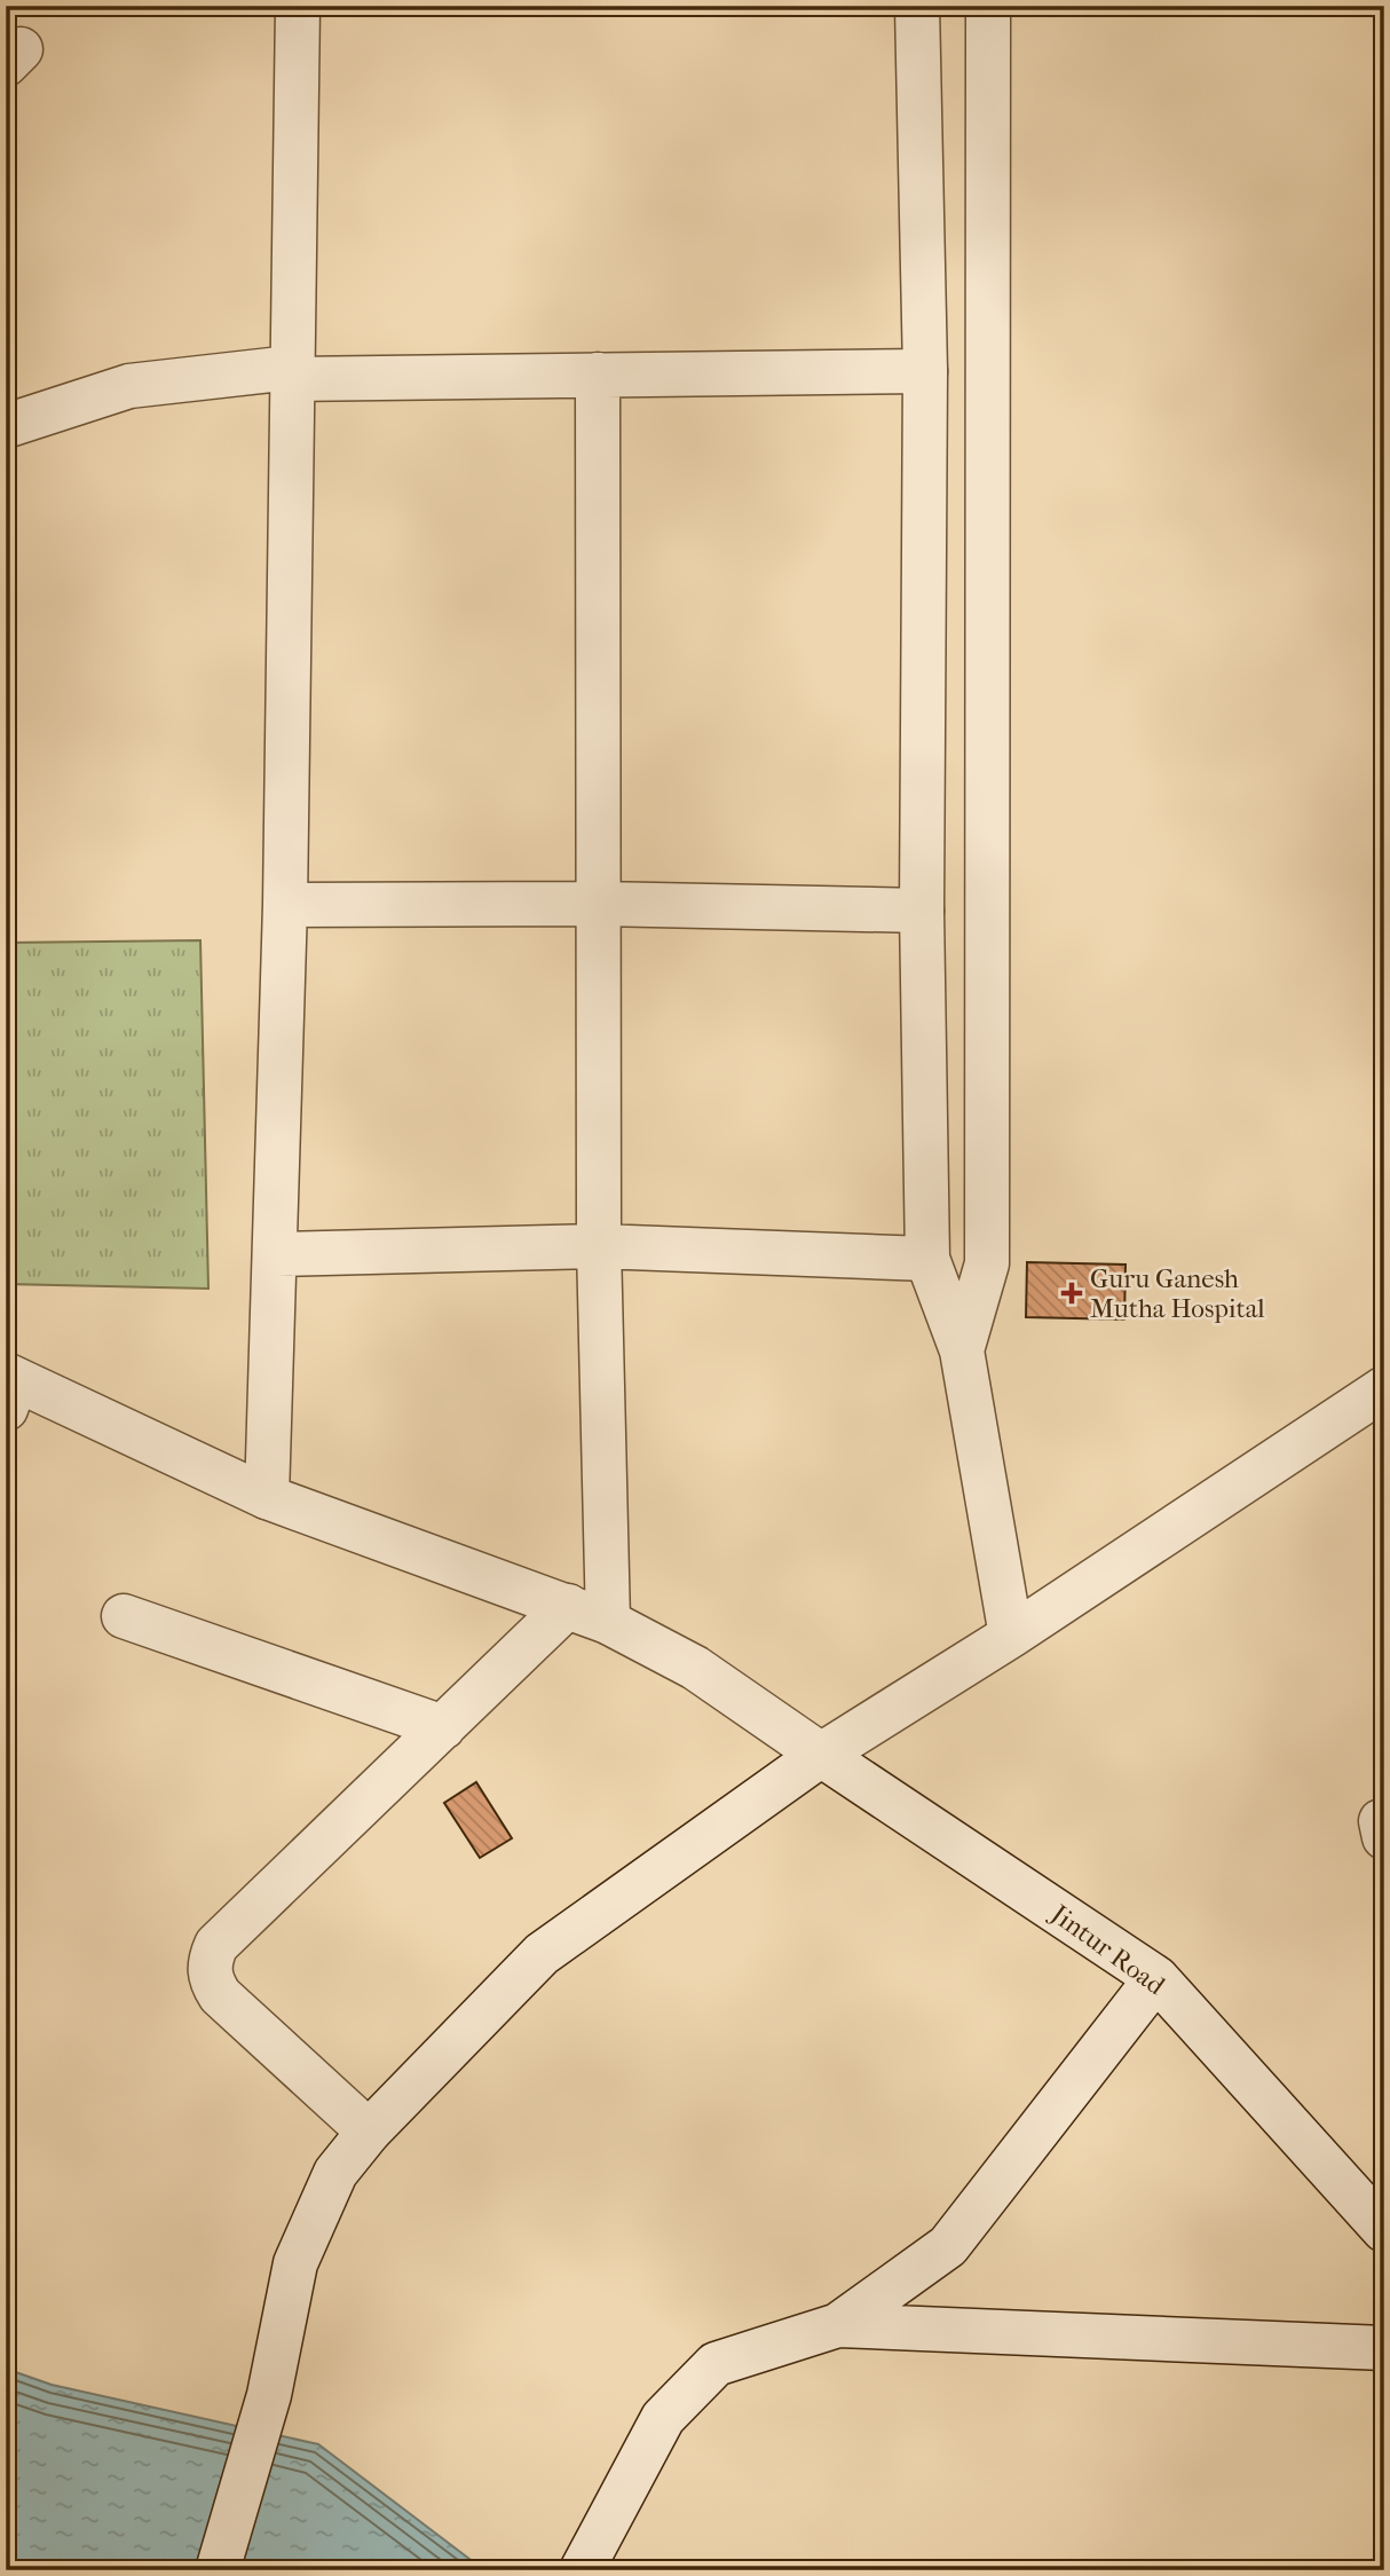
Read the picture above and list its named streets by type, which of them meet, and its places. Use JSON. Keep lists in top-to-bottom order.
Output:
{
  "streets": {
    "street": ["Jintur Road"]
  },
  "places": {
    "health": ["Guru Ganesh Mutha Hospital"]
  }
}
